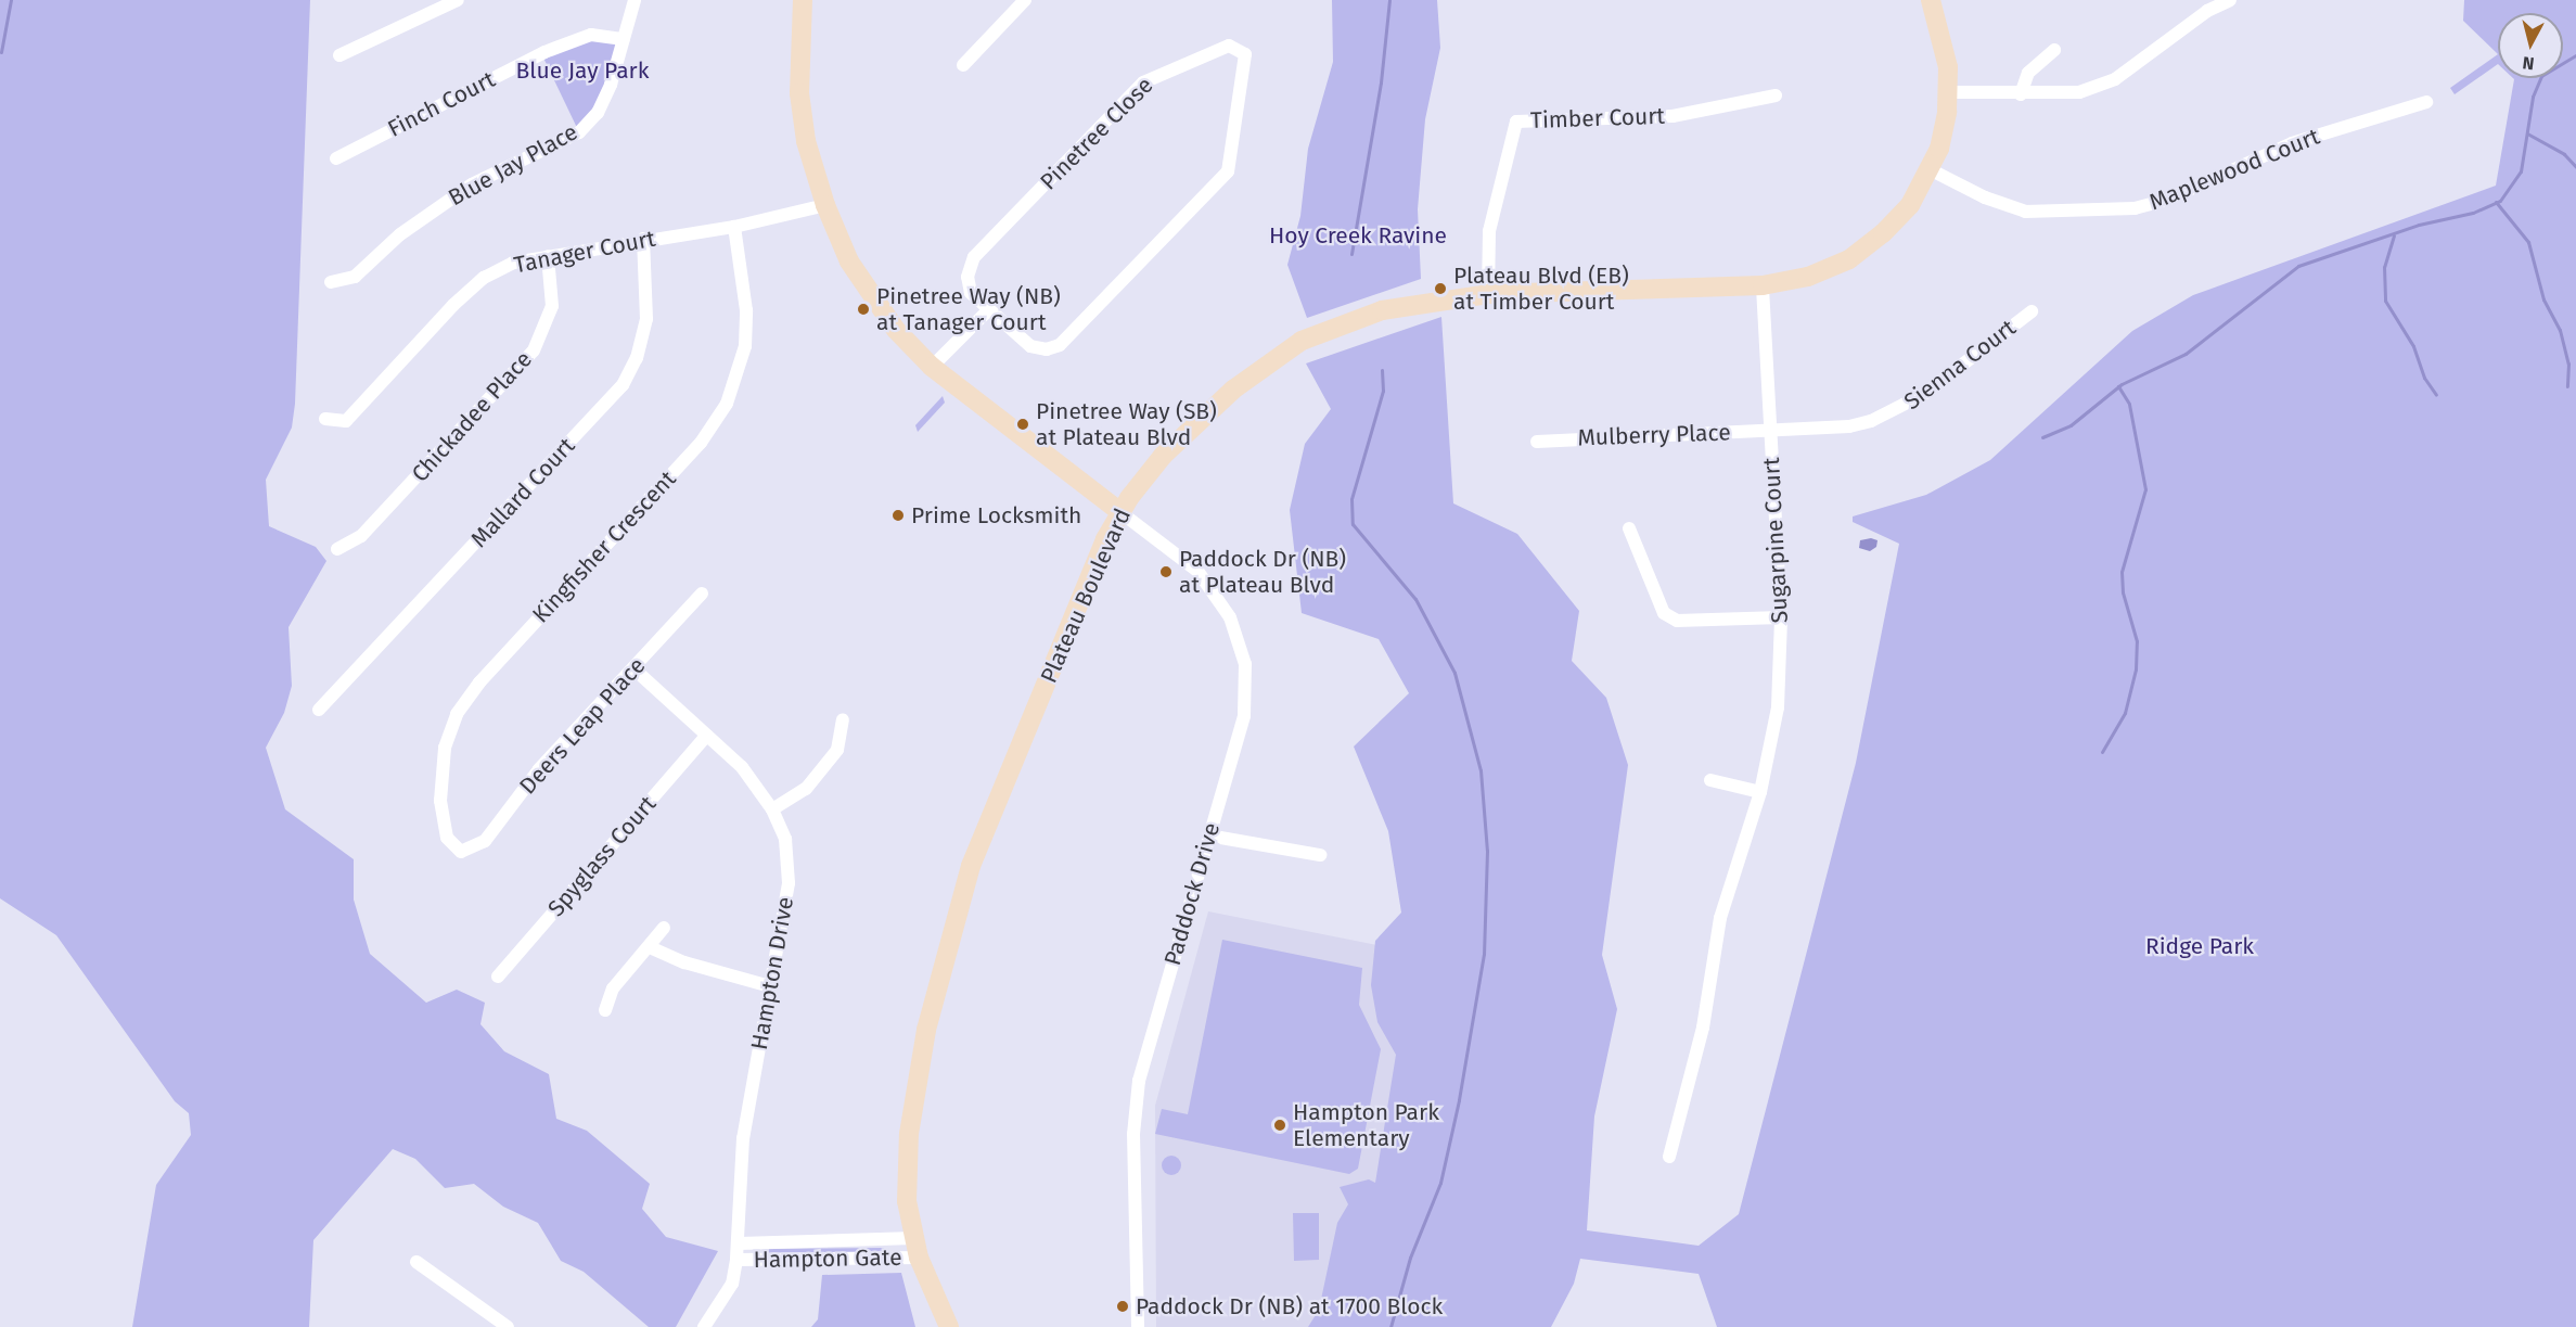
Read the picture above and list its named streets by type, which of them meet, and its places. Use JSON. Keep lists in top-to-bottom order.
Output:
{
  "streets": {
    "street": [
      "Finch Court",
      "Timber Court",
      "Pinetree Close",
      "Blue Jay Place",
      "Maplewood Court",
      "Tanager Court",
      "Sienna Court",
      "Chickadee Place",
      "Mulberry Place",
      "Mallard Court",
      "Sugarpine Court",
      "Kingfisher Crescent",
      "Plateau Boulevard",
      "Deers Leap Place",
      "Spyglass Court",
      "Paddock Drive",
      "Hampton Drive",
      "Hampton Gate"
    ]
  },
  "crossings": [
    ["Finch Court", "Blue Jay Place"],
    ["Timber Court", "Plateau Boulevard"],
    ["Maplewood Court", "Plateau Boulevard"],
    ["Tanager Court", "Chickadee Place"],
    ["Tanager Court", "Mallard Court"],
    ["Tanager Court", "Kingfisher Crescent"],
    ["Sienna Court", "Mulberry Place"],
    ["Sienna Court", "Sugarpine Court"],
    ["Mulberry Place", "Sugarpine Court"],
    ["Sugarpine Court", "Plateau Boulevard"],
    ["Kingfisher Crescent", "Deers Leap Place"],
    ["Plateau Boulevard", "Paddock Drive"],
    ["Plateau Boulevard", "Hampton Gate"],
    ["Deers Leap Place", "Hampton Drive"],
    ["Spyglass Court", "Hampton Drive"],
    ["Hampton Drive", "Hampton Gate"]
  ],
  "parks": ["Blue Jay Park", "Hoy Creek Ravine", "Ridge Park"],
  "places": [
    "Plateau Blvd (EB) at Timber Court",
    "Pinetree Way (NB) at Tanager Court",
    "Pinetree Way (SB) at Plateau Blvd",
    "Prime Locksmith",
    "Paddock Dr (NB) at Plateau Blvd",
    "Hampton Park Elementary",
    "Paddock Dr (NB) at 1700 Block"
  ],
  "north": "bottom"
}
